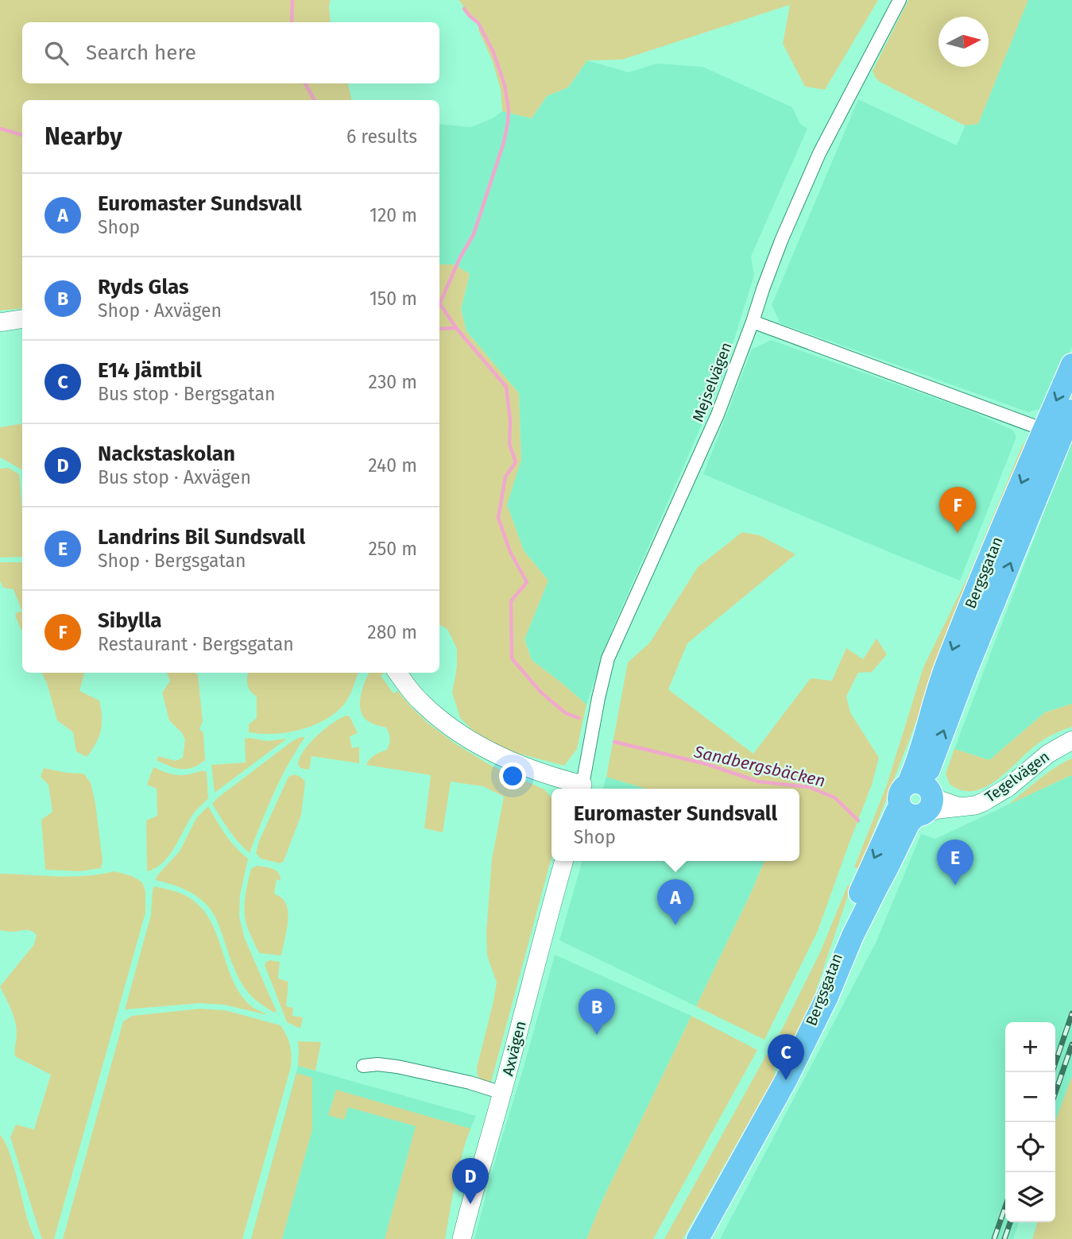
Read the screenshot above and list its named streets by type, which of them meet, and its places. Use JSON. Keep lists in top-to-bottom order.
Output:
{
  "streets": {
    "highway": ["Bergsgatan"],
    "street": ["Mejselvägen", "Tegelvägen", "Axvägen"]
  },
  "crossings": [
    ["Bergsgatan", "Tegelvägen"]
  ],
  "water": ["Sandbergsbäcken"],
  "north": "right",
  "page": {
    "search": "Search here",
    "heading": ["Nearby", "6 results"],
    "list": [
      {
        "mark": "A",
        "name": "Euromaster Sundsvall",
        "note": "Shop",
        "value": "120 m"
      },
      {
        "mark": "B",
        "name": "Ryds Glas",
        "note": "Shop · Axvägen",
        "value": "150 m"
      },
      {
        "mark": "C",
        "name": "E14 Jämtbil",
        "note": "Bus stop · Bergsgatan",
        "value": "230 m"
      },
      {
        "mark": "D",
        "name": "Nackstaskolan",
        "note": "Bus stop · Axvägen",
        "value": "240 m"
      },
      {
        "mark": "E",
        "name": "Landrins Bil Sundsvall",
        "note": "Shop · Bergsgatan",
        "value": "250 m"
      },
      {
        "mark": "F",
        "name": "Sibylla",
        "note": "Restaurant · Bergsgatan",
        "value": "280 m"
      }
    ],
    "pins": [
      "F",
      "E",
      "A",
      "B",
      "C",
      "D"
    ],
    "popup": ["Euromaster Sundsvall", "Shop"],
    "map_buttons": ["+", "−"]
  }
}
